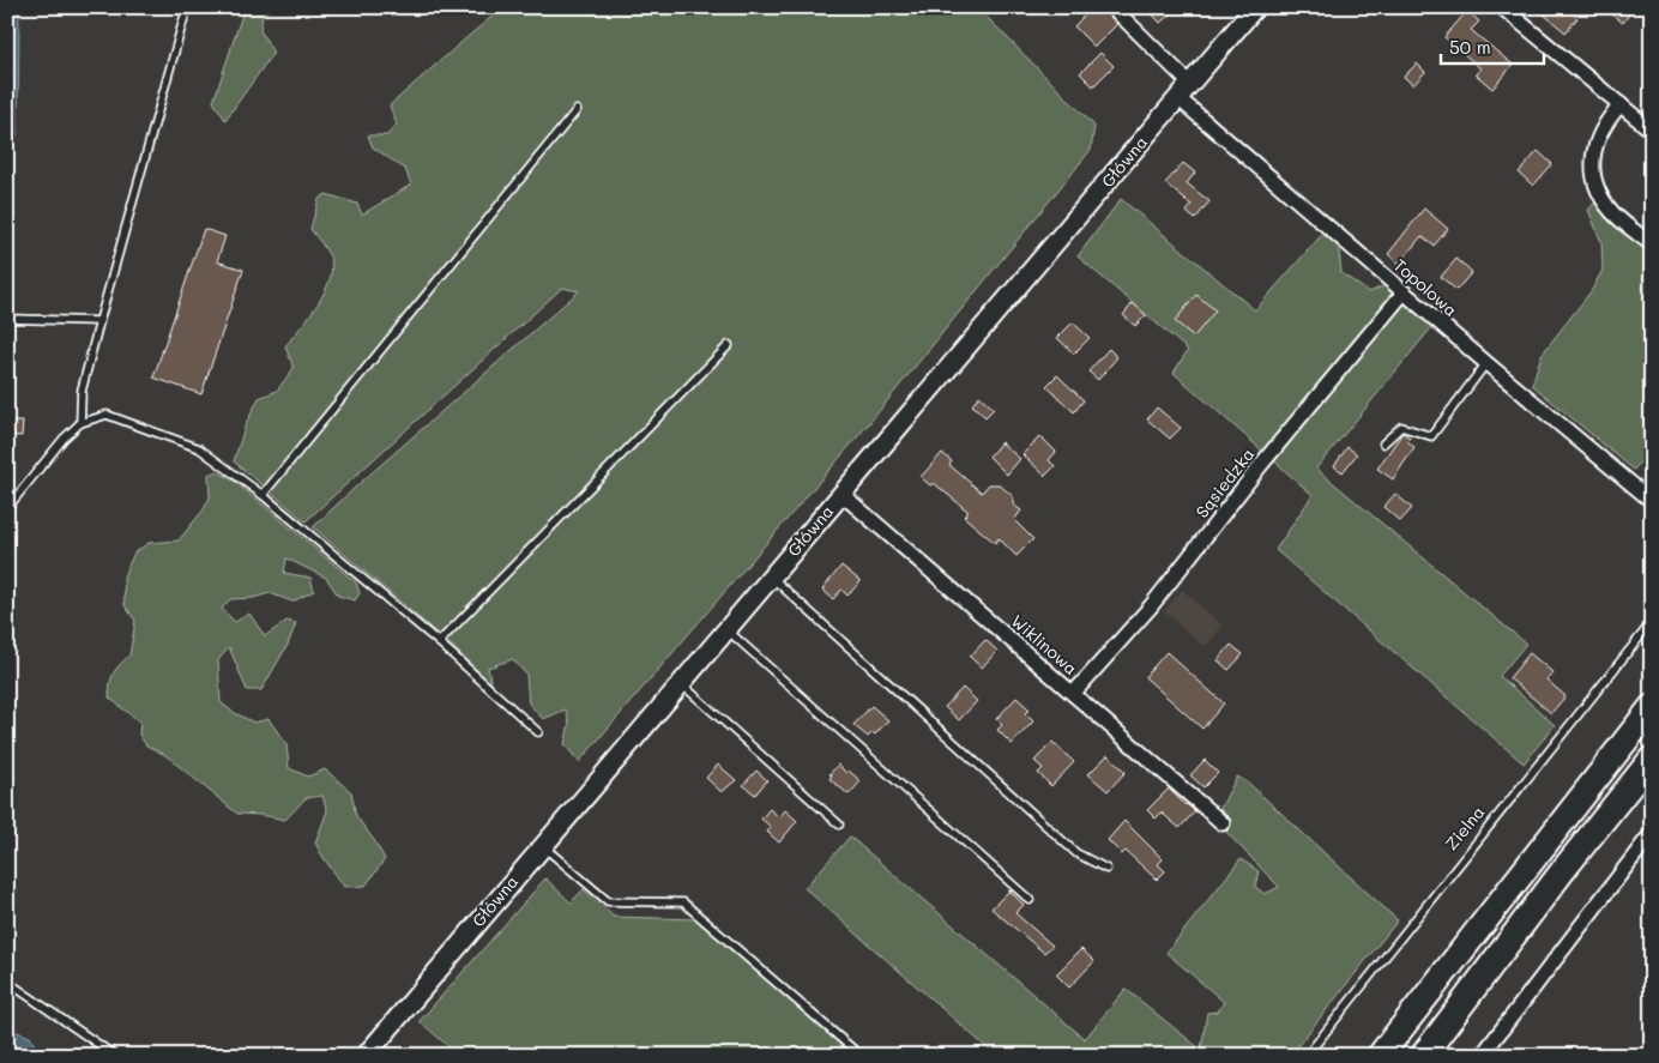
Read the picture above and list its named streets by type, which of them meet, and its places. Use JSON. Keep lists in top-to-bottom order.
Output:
{
  "streets": {
    "main road": ["Główna"],
    "street": ["Topolowa", "Sąsiedzka", "Wiklinowa"],
    "lane": ["Zielna"]
  },
  "crossings": [
    ["Główna", "Topolowa"],
    ["Główna", "Wiklinowa"],
    ["Topolowa", "Sąsiedzka"],
    ["Sąsiedzka", "Wiklinowa"]
  ],
  "scale_bar": "50 m"
}
